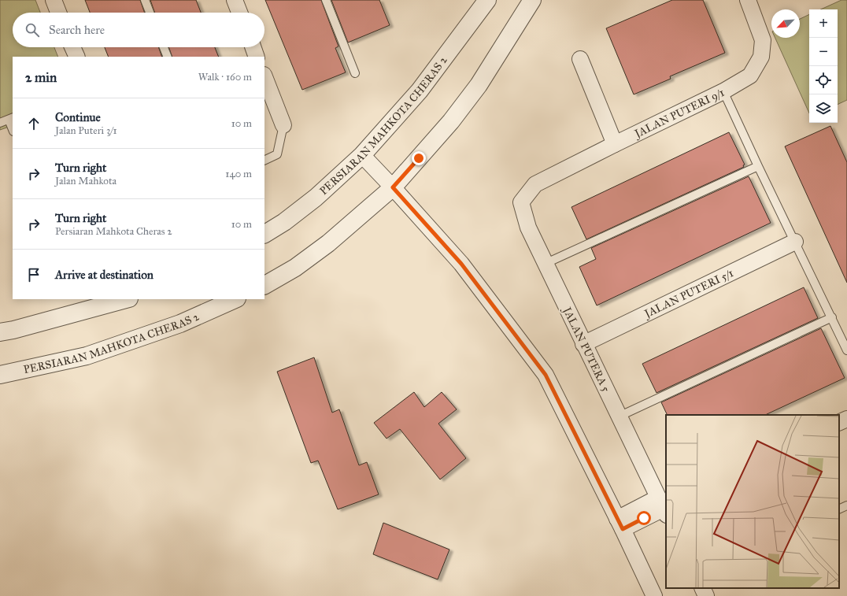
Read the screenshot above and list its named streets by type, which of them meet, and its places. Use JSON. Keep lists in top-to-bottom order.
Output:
{
  "streets": {
    "street": [
      "JALAN PUTERI 9/1",
      "PERSIARAN MAHKOTA CHERAS 2",
      "JALAN PUTERI 5/1",
      "JALAN PUTERA 5"
    ]
  },
  "crossings": [
    ["JALAN PUTERI 9/1", "JALAN PUTERA 5"],
    ["JALAN PUTERI 5/1", "JALAN PUTERA 5"]
  ],
  "north": "bottom left",
  "page": {
    "map_buttons": ["+", "−"],
    "search": "Search here",
    "heading": ["2 min", "Walk · 160 m"],
    "list": [
      ["Continue", "Jalan Puteri 3/1", "10 m"],
      ["Turn right", "Jalan Mahkota", "140 m"],
      ["Turn right", "Persiaran Mahkota Cheras 2", "10 m"],
      "Arrive at destination"
    ]
  }
}
